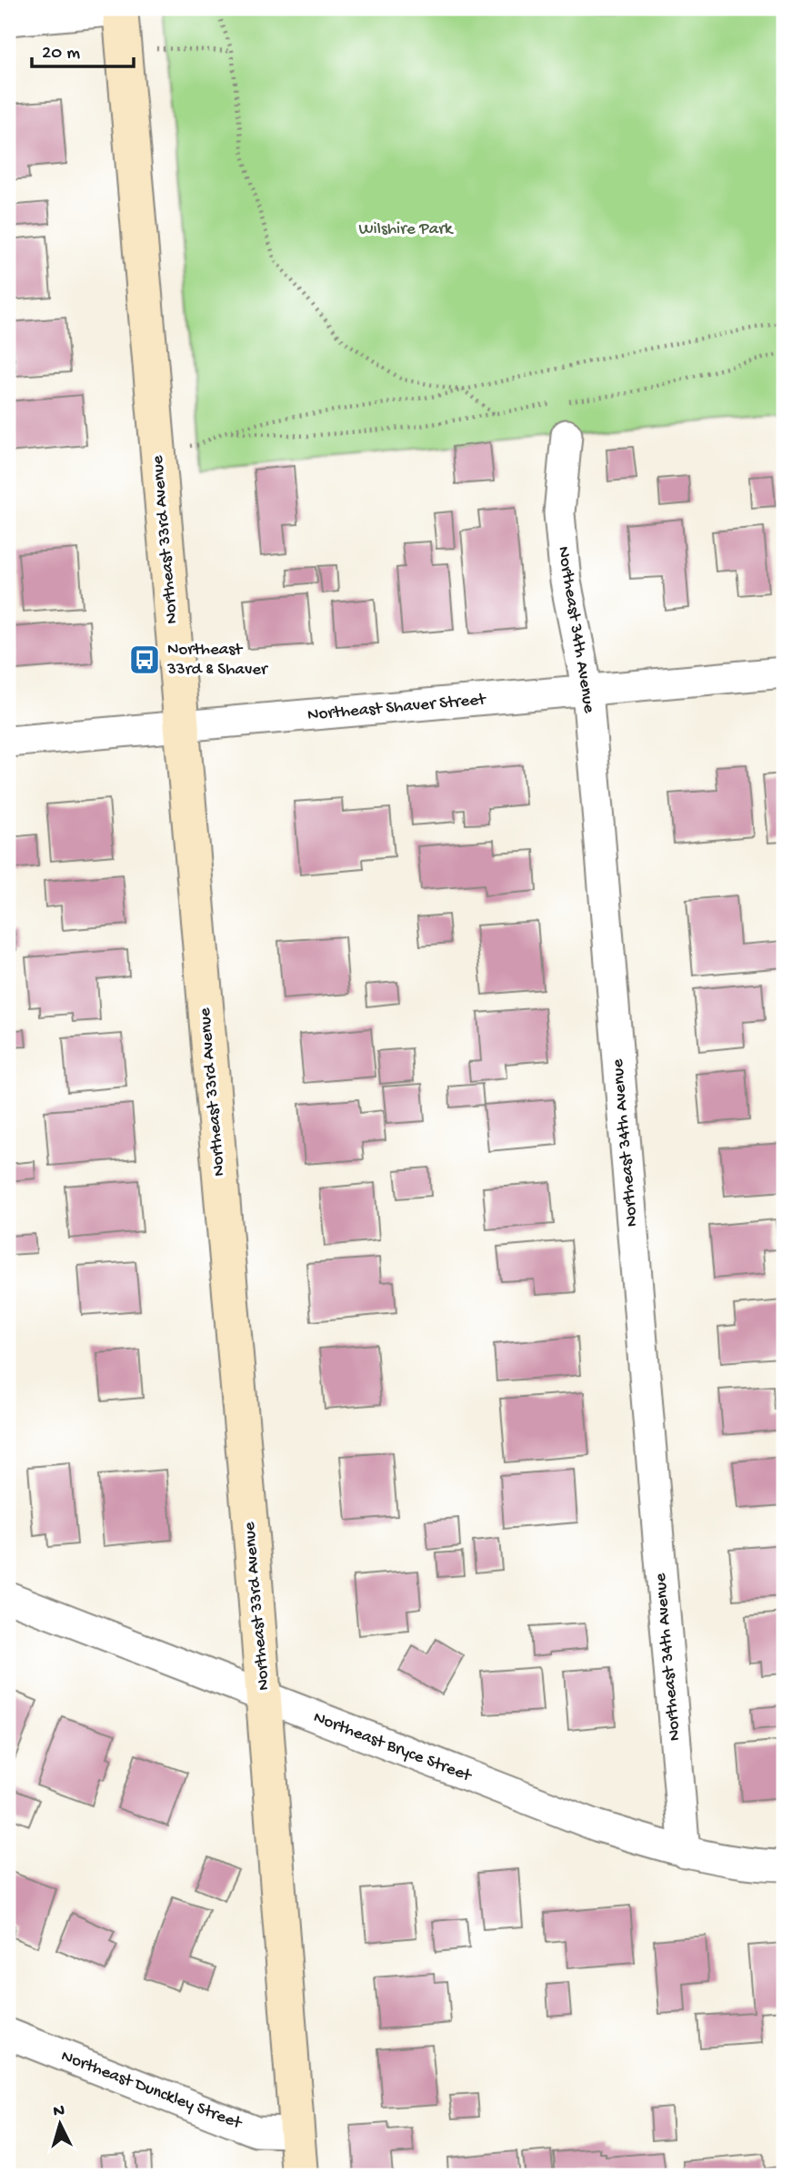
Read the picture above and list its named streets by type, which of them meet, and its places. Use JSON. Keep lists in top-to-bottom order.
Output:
{
  "streets": {
    "main road": ["Northeast 33rd Avenue"],
    "street": [
      "Northeast 34th Avenue",
      "Northeast Shaver Street",
      "Northeast Bryce Street",
      "Northeast Dunckley Street"
    ]
  },
  "crossings": [
    ["Northeast 33rd Avenue", "Northeast Shaver Street"],
    ["Northeast 33rd Avenue", "Northeast Bryce Street"],
    ["Northeast 33rd Avenue", "Northeast Dunckley Street"],
    ["Northeast 34th Avenue", "Northeast Shaver Street"],
    ["Northeast 34th Avenue", "Northeast Bryce Street"]
  ],
  "parks": ["Wilshire Park"],
  "places": {
    "bus stop": ["Northeast 33rd & Shaver"]
  },
  "scale_bar": "20 m",
  "north": "top"
}
